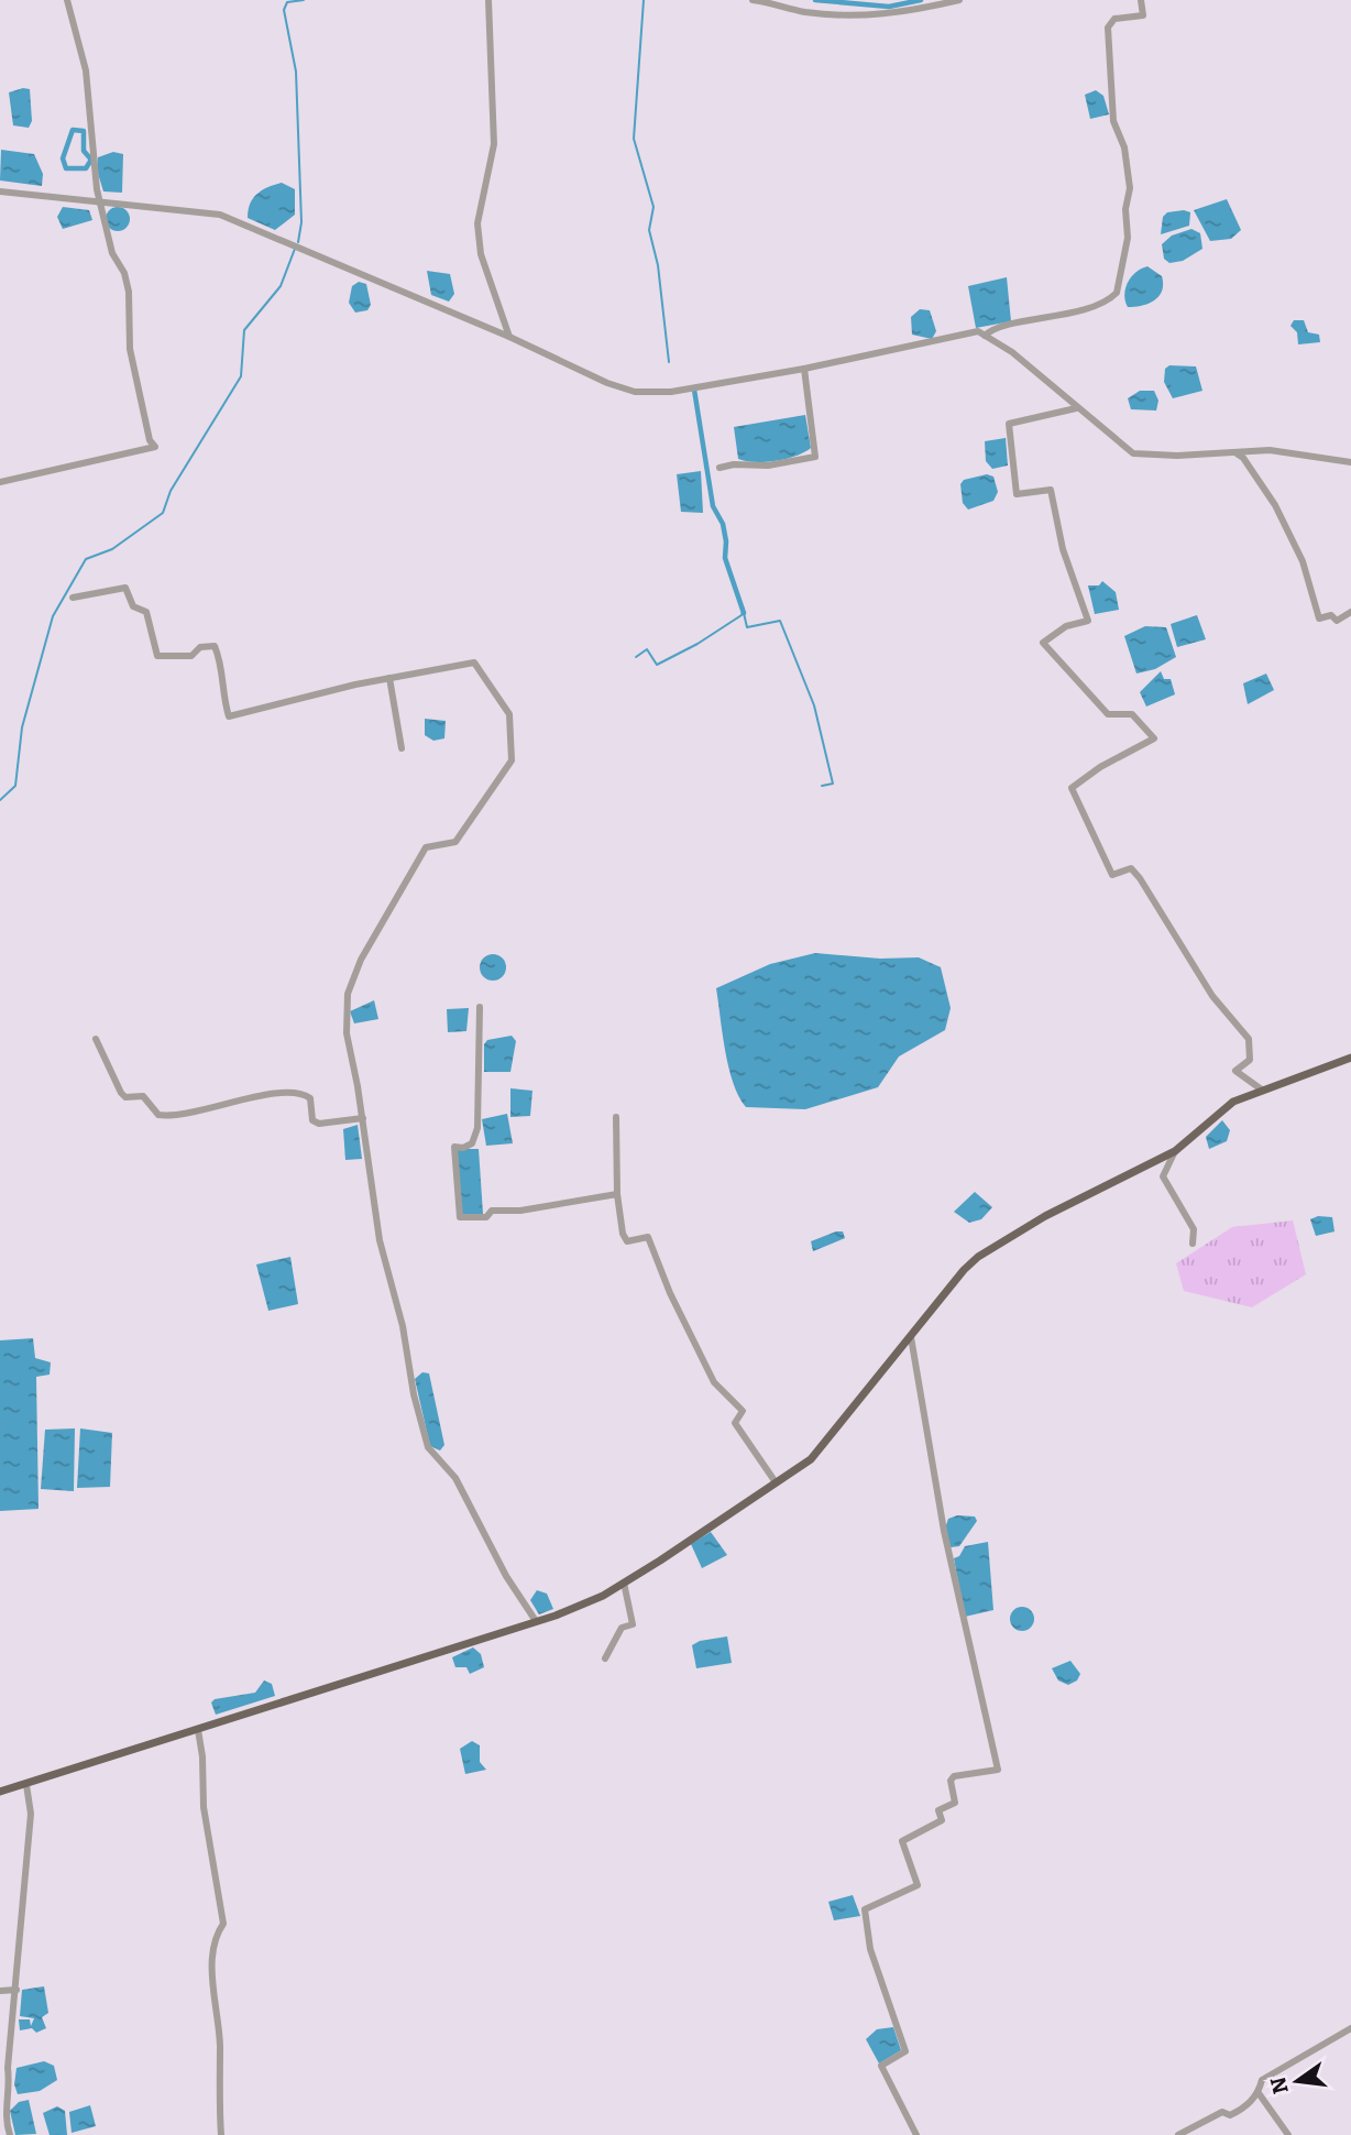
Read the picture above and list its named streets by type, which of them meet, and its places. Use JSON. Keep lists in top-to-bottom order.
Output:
{
  "north": "left"
}
